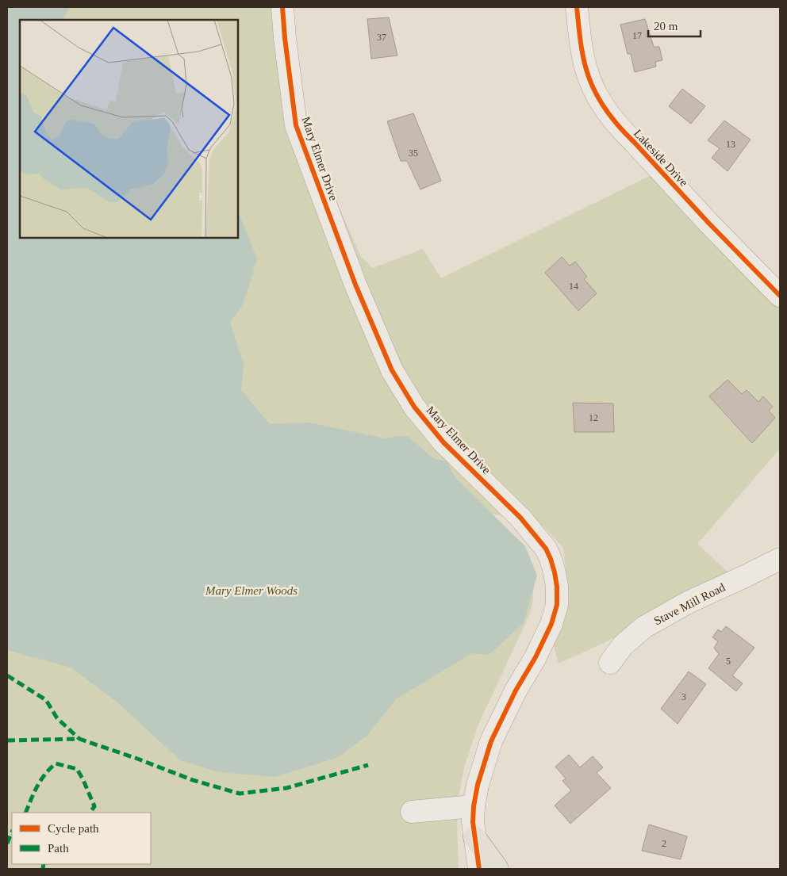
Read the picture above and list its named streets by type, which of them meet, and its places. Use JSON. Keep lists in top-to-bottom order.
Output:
{
  "streets": {
    "street": ["Lakeside Drive", "Mary Elmer Drive", "Stave Mill Road"]
  },
  "parks": ["Mary Elmer Woods"],
  "house_numbers": [
    "17",
    "37",
    "13",
    "35",
    "14",
    "12",
    "5",
    "3",
    "2"
  ],
  "legend": ["Cycle path", "Path"],
  "scale_bar": "20 m"
}
